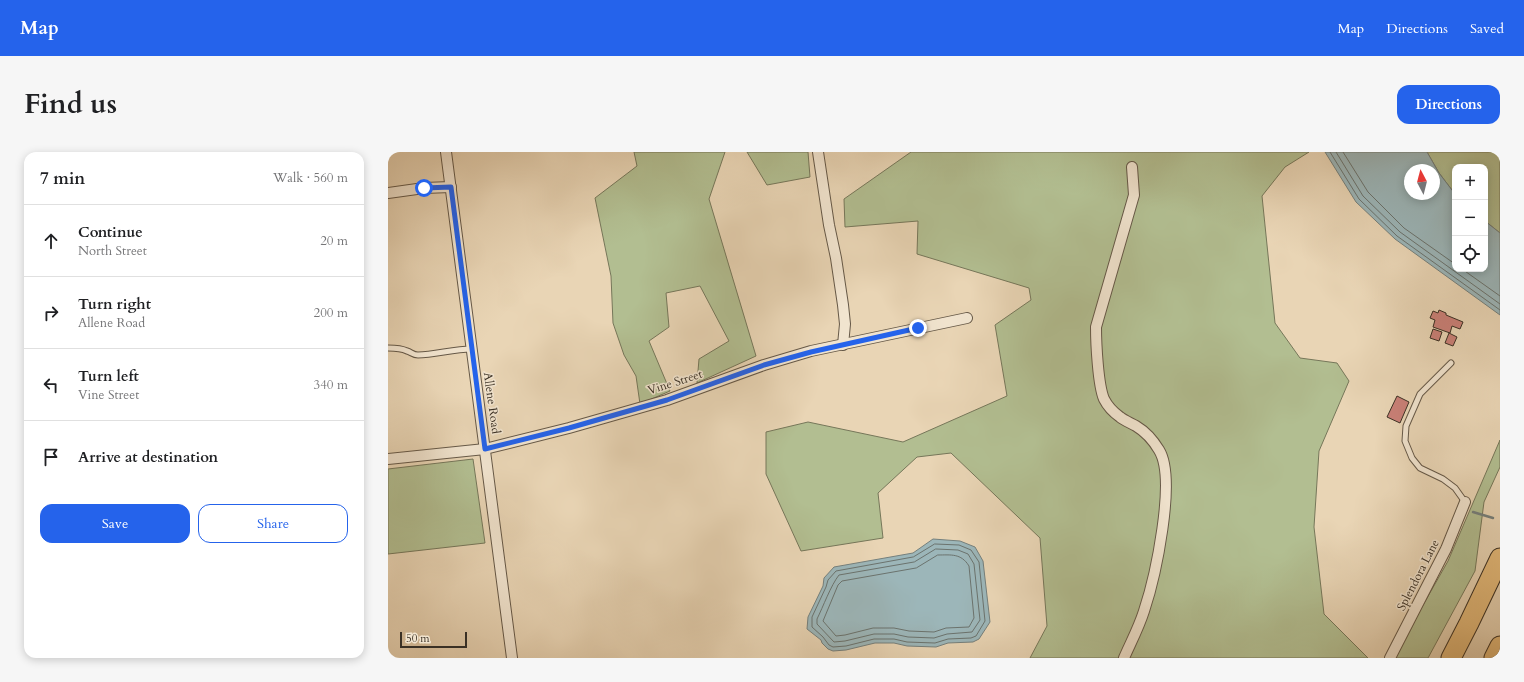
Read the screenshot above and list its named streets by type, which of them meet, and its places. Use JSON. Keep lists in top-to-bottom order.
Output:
{
  "streets": {
    "street": ["Vine Street", "Allene Road", "Splendora Lane"]
  },
  "crossings": [
    ["Vine Street", "Allene Road"]
  ],
  "scale_bar": "50 m",
  "north": "top",
  "page": {
    "header": "Map",
    "nav": ["Map", "Directions", "Saved"],
    "title": "Find us",
    "buttons": [
      "Directions",
      ["Save", "Share"]
    ],
    "heading": ["7 min", "Walk · 560 m"],
    "map_buttons": ["+", "−"],
    "list": [
      ["Continue", "North Street", "20 m"],
      ["Turn right", "Allene Road", "200 m"],
      ["Turn left", "Vine Street", "340 m"],
      "Arrive at destination"
    ],
    "scale": "50 m"
  }
}
